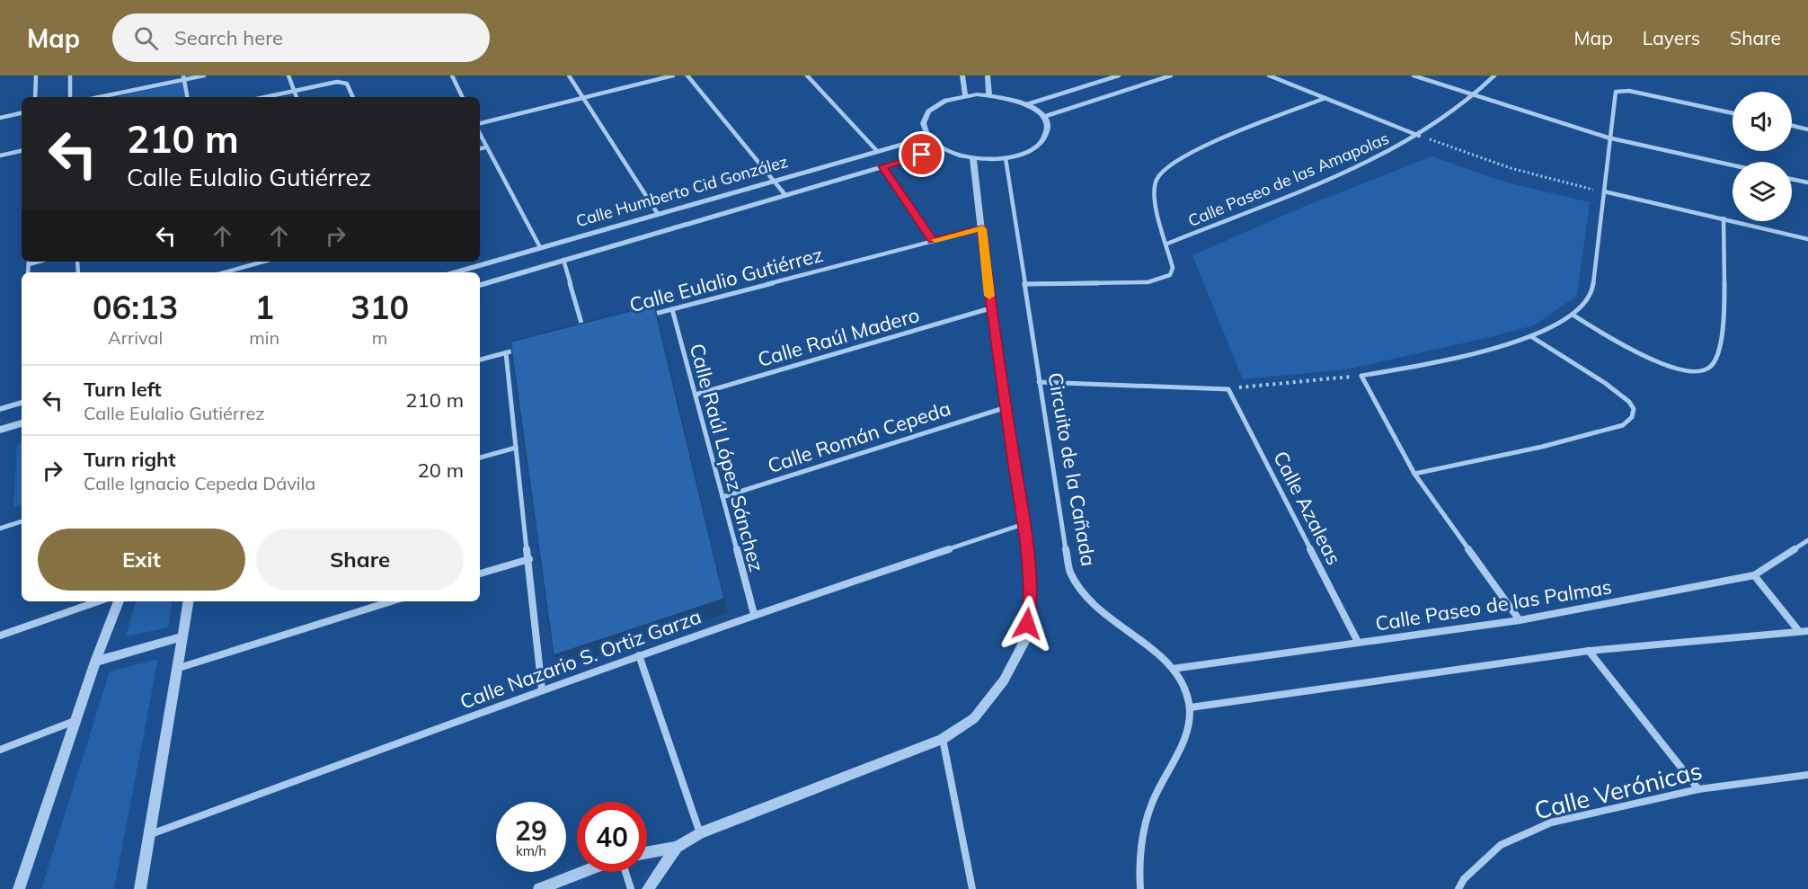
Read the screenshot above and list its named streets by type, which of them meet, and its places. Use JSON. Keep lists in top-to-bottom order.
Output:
{
  "streets": {
    "street": [
      "Calle Paseo de las Amapolas",
      "Calle Humberto Cid González",
      "Calle Eulalio Gutiérrez",
      "Calle Raúl Madero",
      "Calle Román Cepeda",
      "Calle Raúl López Sánchez",
      "Circuito de la Cañada",
      "Calle Azaleas",
      "Calle Paseo de las Palmas",
      "Calle Nazario S. Ortiz Garza",
      "Calle Verónicas"
    ]
  },
  "crossings": [
    ["Calle Eulalio Gutiérrez", "Calle Raúl López Sánchez"],
    ["Calle Raúl Madero", "Calle Raúl López Sánchez"],
    ["Calle Román Cepeda", "Calle Raúl López Sánchez"],
    ["Calle Raúl López Sánchez", "Calle Nazario S. Ortiz Garza"],
    ["Circuito de la Cañada", "Calle Paseo de las Palmas"],
    ["Calle Azaleas", "Calle Paseo de las Palmas"]
  ],
  "page": {
    "header": "Map",
    "search": "Search here",
    "nav": ["Map", "Layers", "Share"],
    "turn": ["210 m", "Calle Eulalio Gutiérrez"],
    "eta": [
      "06:13",
      "Arrival",
      "1",
      "min",
      "310",
      "m"
    ],
    "list": [
      {
        "name": "Turn left",
        "note": "Calle Eulalio Gutiérrez",
        "value": "210 m"
      },
      {
        "name": "Turn right",
        "note": "Calle Ignacio Cepeda Dávila",
        "value": "20 m"
      }
    ],
    "buttons": ["Exit", "Share"],
    "speed": "29 km/h",
    "limit": "40"
  }
}
